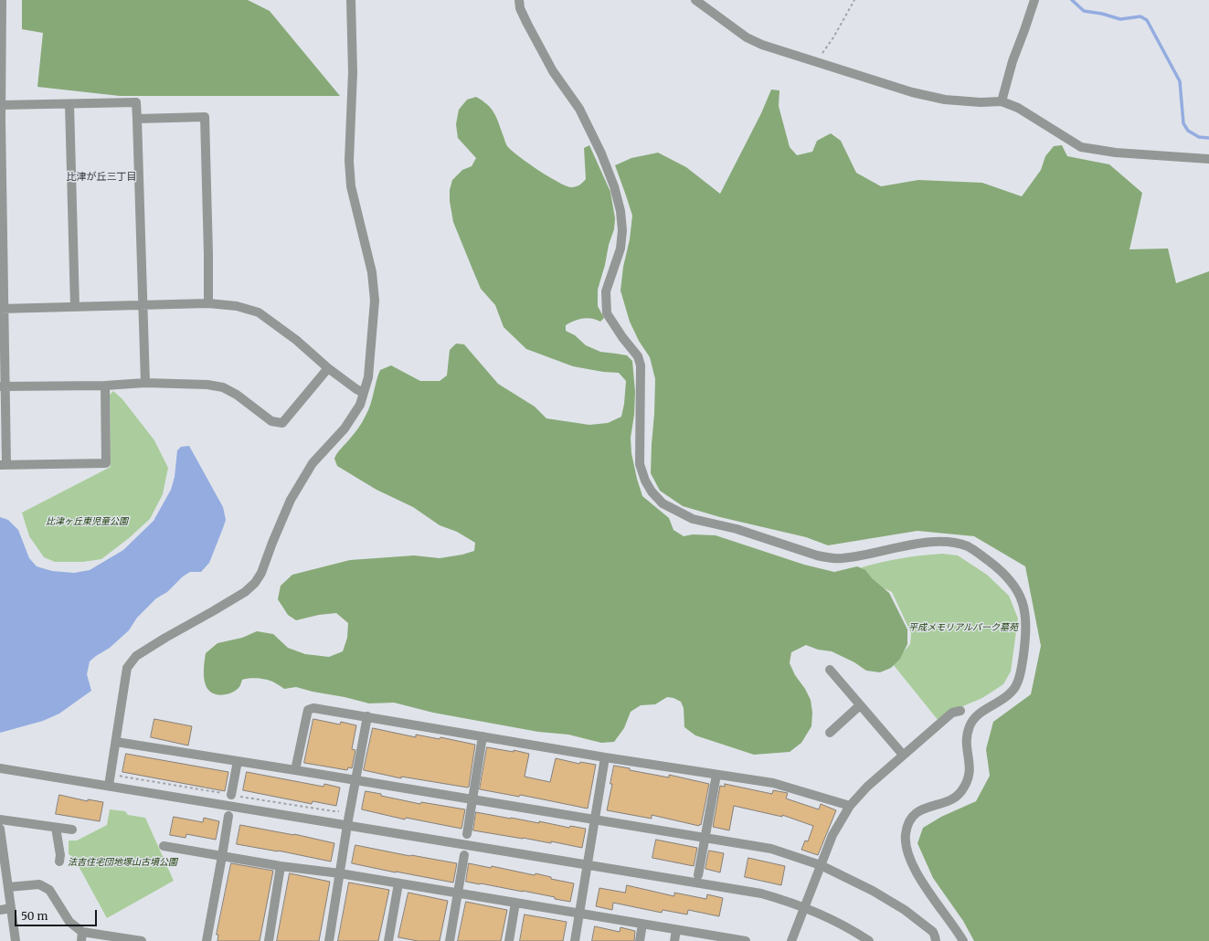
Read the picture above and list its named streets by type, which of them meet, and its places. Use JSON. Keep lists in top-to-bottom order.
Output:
{
  "districts": ["比津が丘三丁目"],
  "parks": ["比津ヶ丘東児童公園", "平成メモリアルパーク墓苑", "法吉住宅団地塚山古墳公園"],
  "scale_bar": "50 m"
}
